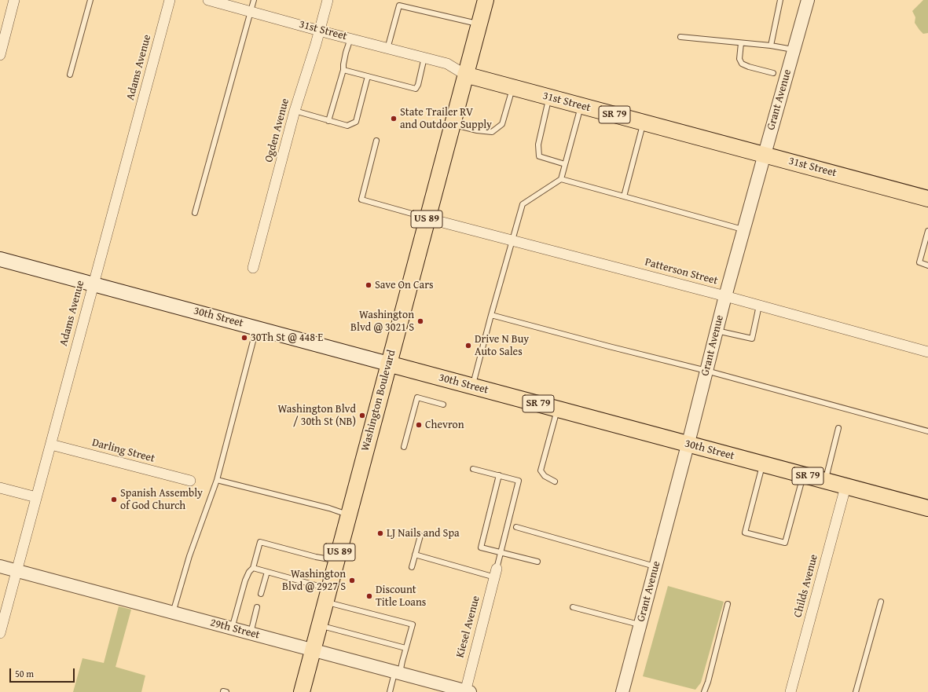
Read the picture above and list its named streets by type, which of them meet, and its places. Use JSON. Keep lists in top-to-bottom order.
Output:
{
  "streets": {
    "main road": [
      "31st Street",
      "SR 79",
      "US 89",
      "30th Street",
      "Washington Boulevard"
    ],
    "street": [
      "Adams Avenue",
      "Grant Avenue",
      "Ogden Avenue",
      "Patterson Street",
      "Darling Street",
      "Childs Avenue",
      "Kiesel Avenue",
      "29th Street"
    ]
  },
  "crossings": [
    ["31st Street", "Grant Avenue"],
    ["31st Street", "Ogden Avenue"],
    ["31st Street", "Washington Boulevard"],
    ["Adams Avenue", "30th Street"],
    ["Adams Avenue", "Darling Street"],
    ["Adams Avenue", "29th Street"],
    ["Grant Avenue", "Patterson Street"],
    ["Grant Avenue", "30th Street"],
    ["Patterson Street", "Washington Boulevard"],
    ["30th Street", "Washington Boulevard"],
    ["30th Street", "Childs Avenue"],
    ["Washington Boulevard", "29th Street"],
    ["Kiesel Avenue", "29th Street"]
  ],
  "places": [
    "State Trailer RV and Outdoor Supply",
    "Save On Cars",
    "Washington Blvd @ 3021 S",
    "30Th St @ 448 E",
    "Drive N Buy Auto Sales",
    "Washington Blvd / 30th St (NB)",
    "Chevron",
    "Spanish Assembly of God Church",
    "LJ Nails and Spa",
    "Washington Blvd @ 2927 S",
    "Discount Title Loans"
  ],
  "scale_bar": "50 m"
}
